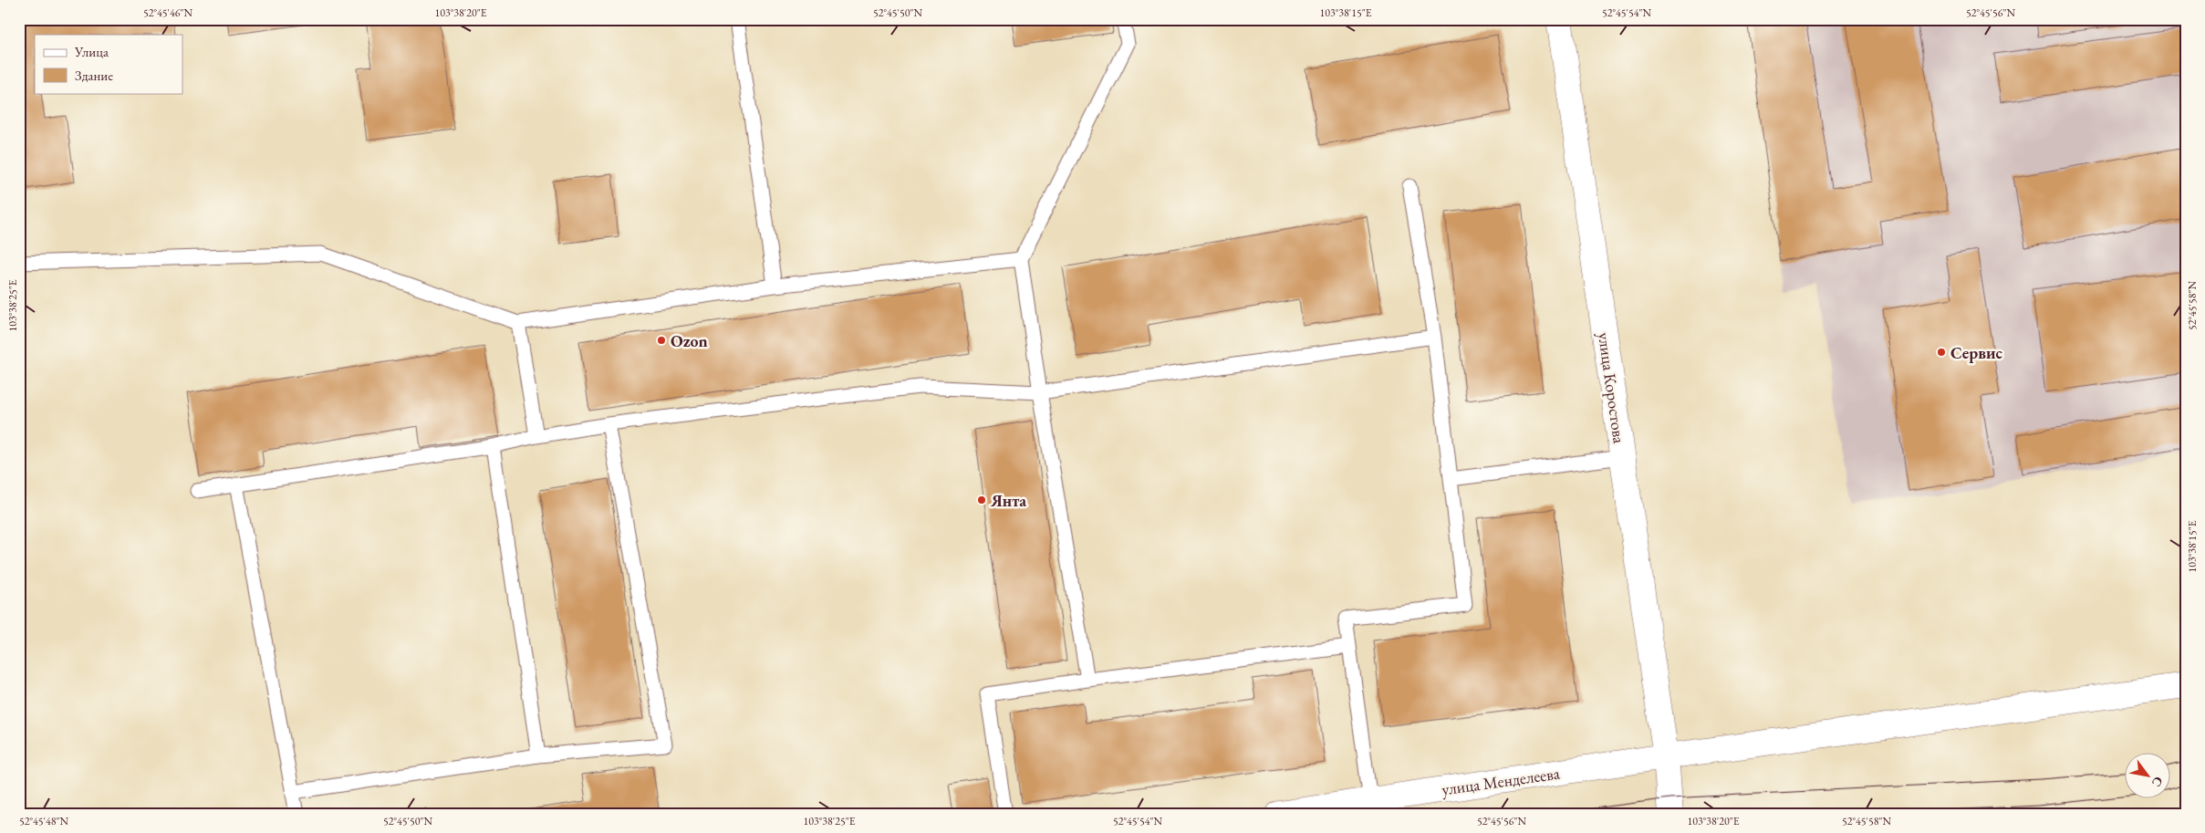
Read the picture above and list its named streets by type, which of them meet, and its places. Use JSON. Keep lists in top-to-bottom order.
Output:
{
  "streets": {
    "main road": ["улица Коростова", "улица Менделеева"]
  },
  "crossings": [
    ["улица Коростова", "улица Менделеева"]
  ],
  "places": ["Ozon", "Сервис", "Янта"],
  "legend": ["Улица", "Здание"],
  "north": "bottom right",
  "coordinates": [
    "52°45'46\"N",
    "103°38'20\"E",
    "52°45'50\"N",
    "103°38'15\"E",
    "52°45'54\"N",
    "52°45'56\"N",
    "103°38'25\"E",
    "52°45'58\"N",
    "52°45'48\"N"
  ]
}
